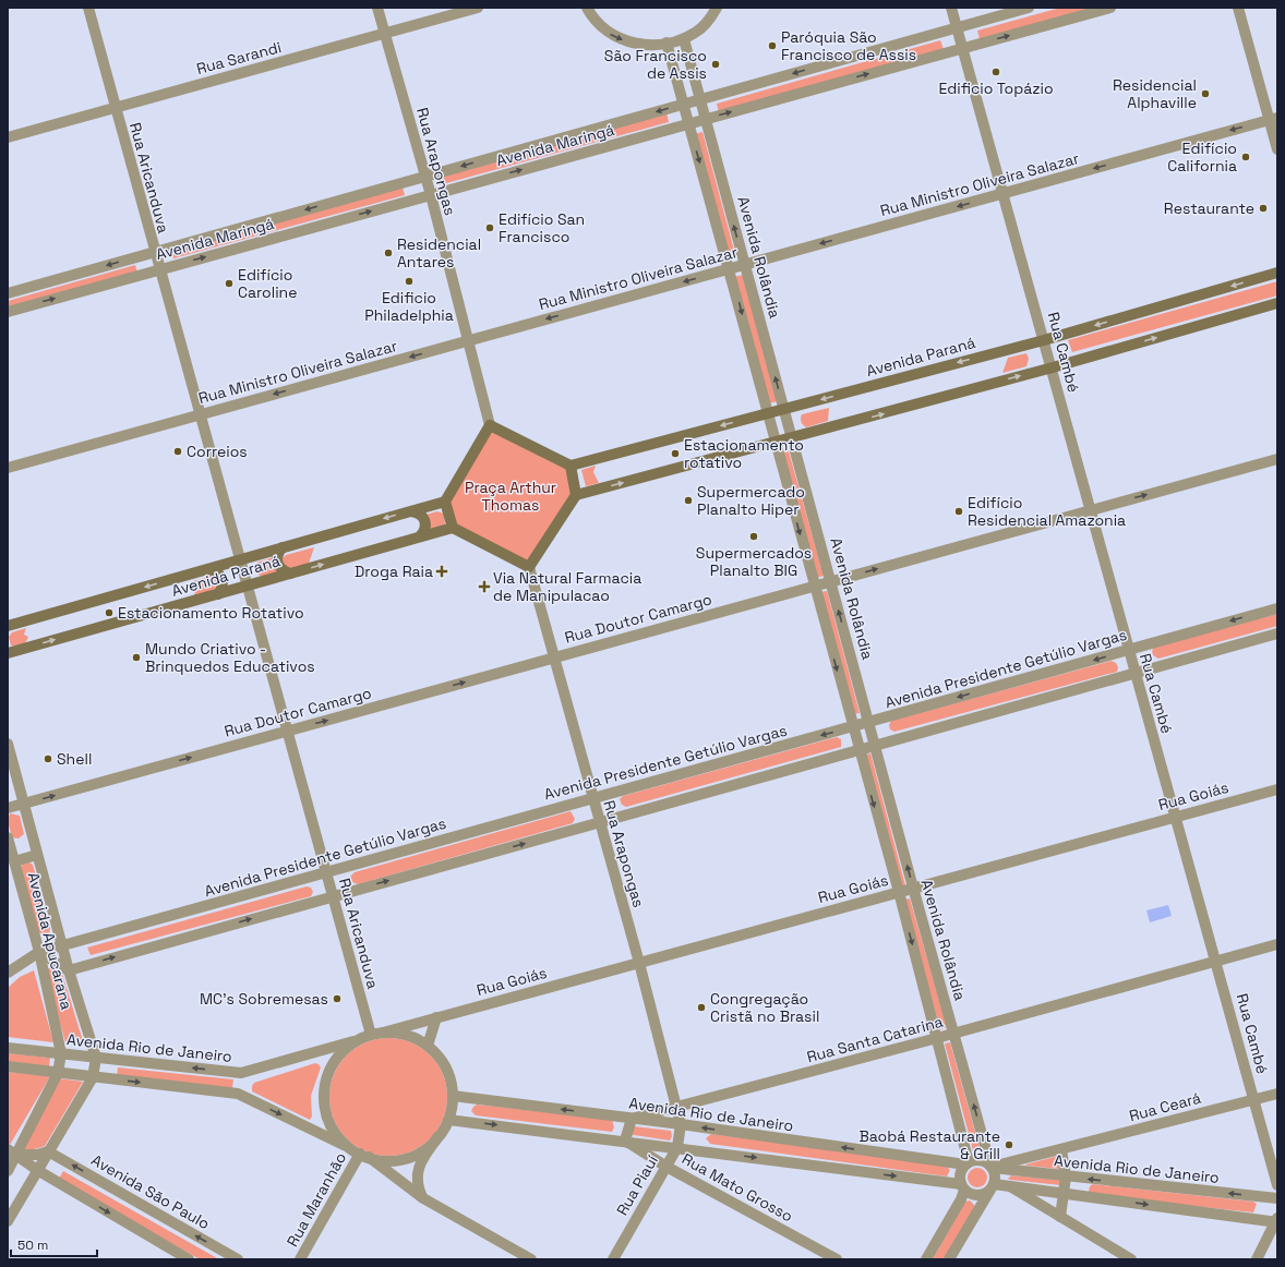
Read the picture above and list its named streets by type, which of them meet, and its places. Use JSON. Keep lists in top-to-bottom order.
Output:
{
  "streets": {
    "main road": ["Avenida Paraná"],
    "street": [
      "Rua Sarandi",
      "Avenida Maringá",
      "Rua Arapongas",
      "Rua Aricanduva",
      "Rua Ministro Oliveira Salazar",
      "Avenida Rolândia",
      "Rua Cambé",
      "Rua Doutor Camargo",
      "Avenida Presidente Getúlio Vargas",
      "Rua Goiás",
      "Avenida Apucarana",
      "Rua Santa Catarina",
      "Avenida Rio de Janeiro",
      "Rua Ceará",
      "Rua Piauí",
      "Rua Mato Grosso",
      "Avenida São Paulo",
      "Rua Maranhão"
    ]
  },
  "crossings": [
    ["Rua Sarandi", "Rua Arapongas"],
    ["Rua Sarandi", "Rua Aricanduva"],
    ["Avenida Maringá", "Rua Arapongas"],
    ["Avenida Maringá", "Rua Aricanduva"],
    ["Avenida Maringá", "Avenida Rolândia"],
    ["Avenida Maringá", "Rua Cambé"],
    ["Rua Arapongas", "Rua Ministro Oliveira Salazar"],
    ["Rua Arapongas", "Rua Doutor Camargo"],
    ["Rua Arapongas", "Avenida Presidente Getúlio Vargas"],
    ["Rua Arapongas", "Rua Goiás"],
    ["Rua Arapongas", "Rua Santa Catarina"],
    ["Rua Arapongas", "Avenida Rio de Janeiro"],
    ["Rua Arapongas", "Rua Piauí"],
    ["Rua Aricanduva", "Rua Ministro Oliveira Salazar"],
    ["Rua Aricanduva", "Avenida Paraná"],
    ["Rua Aricanduva", "Rua Doutor Camargo"],
    ["Rua Aricanduva", "Avenida Presidente Getúlio Vargas"],
    ["Rua Aricanduva", "Rua Goiás"],
    ["Rua Aricanduva", "Avenida Rio de Janeiro"],
    ["Rua Aricanduva", "Rua Maranhão"],
    ["Rua Ministro Oliveira Salazar", "Avenida Rolândia"],
    ["Rua Ministro Oliveira Salazar", "Rua Cambé"],
    ["Avenida Rolândia", "Avenida Paraná"],
    ["Avenida Rolândia", "Rua Doutor Camargo"],
    ["Avenida Rolândia", "Avenida Presidente Getúlio Vargas"],
    ["Avenida Rolândia", "Rua Goiás"],
    ["Avenida Rolândia", "Rua Santa Catarina"],
    ["Avenida Rolândia", "Avenida Rio de Janeiro"],
    ["Avenida Rolândia", "Rua Ceará"],
    ["Rua Cambé", "Avenida Paraná"],
    ["Rua Cambé", "Rua Doutor Camargo"],
    ["Rua Cambé", "Avenida Presidente Getúlio Vargas"],
    ["Rua Cambé", "Rua Goiás"],
    ["Rua Cambé", "Rua Santa Catarina"],
    ["Rua Cambé", "Rua Ceará"],
    ["Rua Doutor Camargo", "Avenida Apucarana"],
    ["Avenida Presidente Getúlio Vargas", "Avenida Apucarana"],
    ["Rua Goiás", "Avenida Rio de Janeiro"],
    ["Rua Goiás", "Rua Maranhão"],
    ["Avenida Apucarana", "Avenida Rio de Janeiro"],
    ["Rua Santa Catarina", "Avenida Rio de Janeiro"],
    ["Avenida Rio de Janeiro", "Rua Ceará"],
    ["Avenida Rio de Janeiro", "Rua Piauí"],
    ["Avenida Rio de Janeiro", "Rua Maranhão"],
    ["Rua Piauí", "Rua Mato Grosso"]
  ],
  "one_way": ["Rua Ministro Oliveira Salazar", "Rua Doutor Camargo"],
  "parks": ["Praça Arthur Thomas"],
  "places": {
    "other": [
      "Paróquia São Francisco de Assis",
      "São Francisco de Assis",
      "Edificio Topázio",
      "Residencial Alphaville",
      "Edifício California",
      "Restaurante",
      "Edifício San Francisco",
      "Residencial Antares",
      "Edificio Philadelphia",
      "Edifício Caroline",
      "Correios",
      "Estacionamento rotativo",
      "Supermercado Planalto Hiper",
      "Edifício Residencial Amazonia",
      "Supermercados Planalto BIG",
      "Estacionamento Rotativo",
      "Mundo Criativo - Brinquedos Educativos",
      "Shell",
      "MC’s Sobremesas",
      "Congregação Cristã no Brasil",
      "Baobá Restaurante & Grill"
    ],
    "health": ["Droga Raia", "Via Natural Farmacia de Manipulacao"]
  },
  "scale_bar": "50 m"
}
